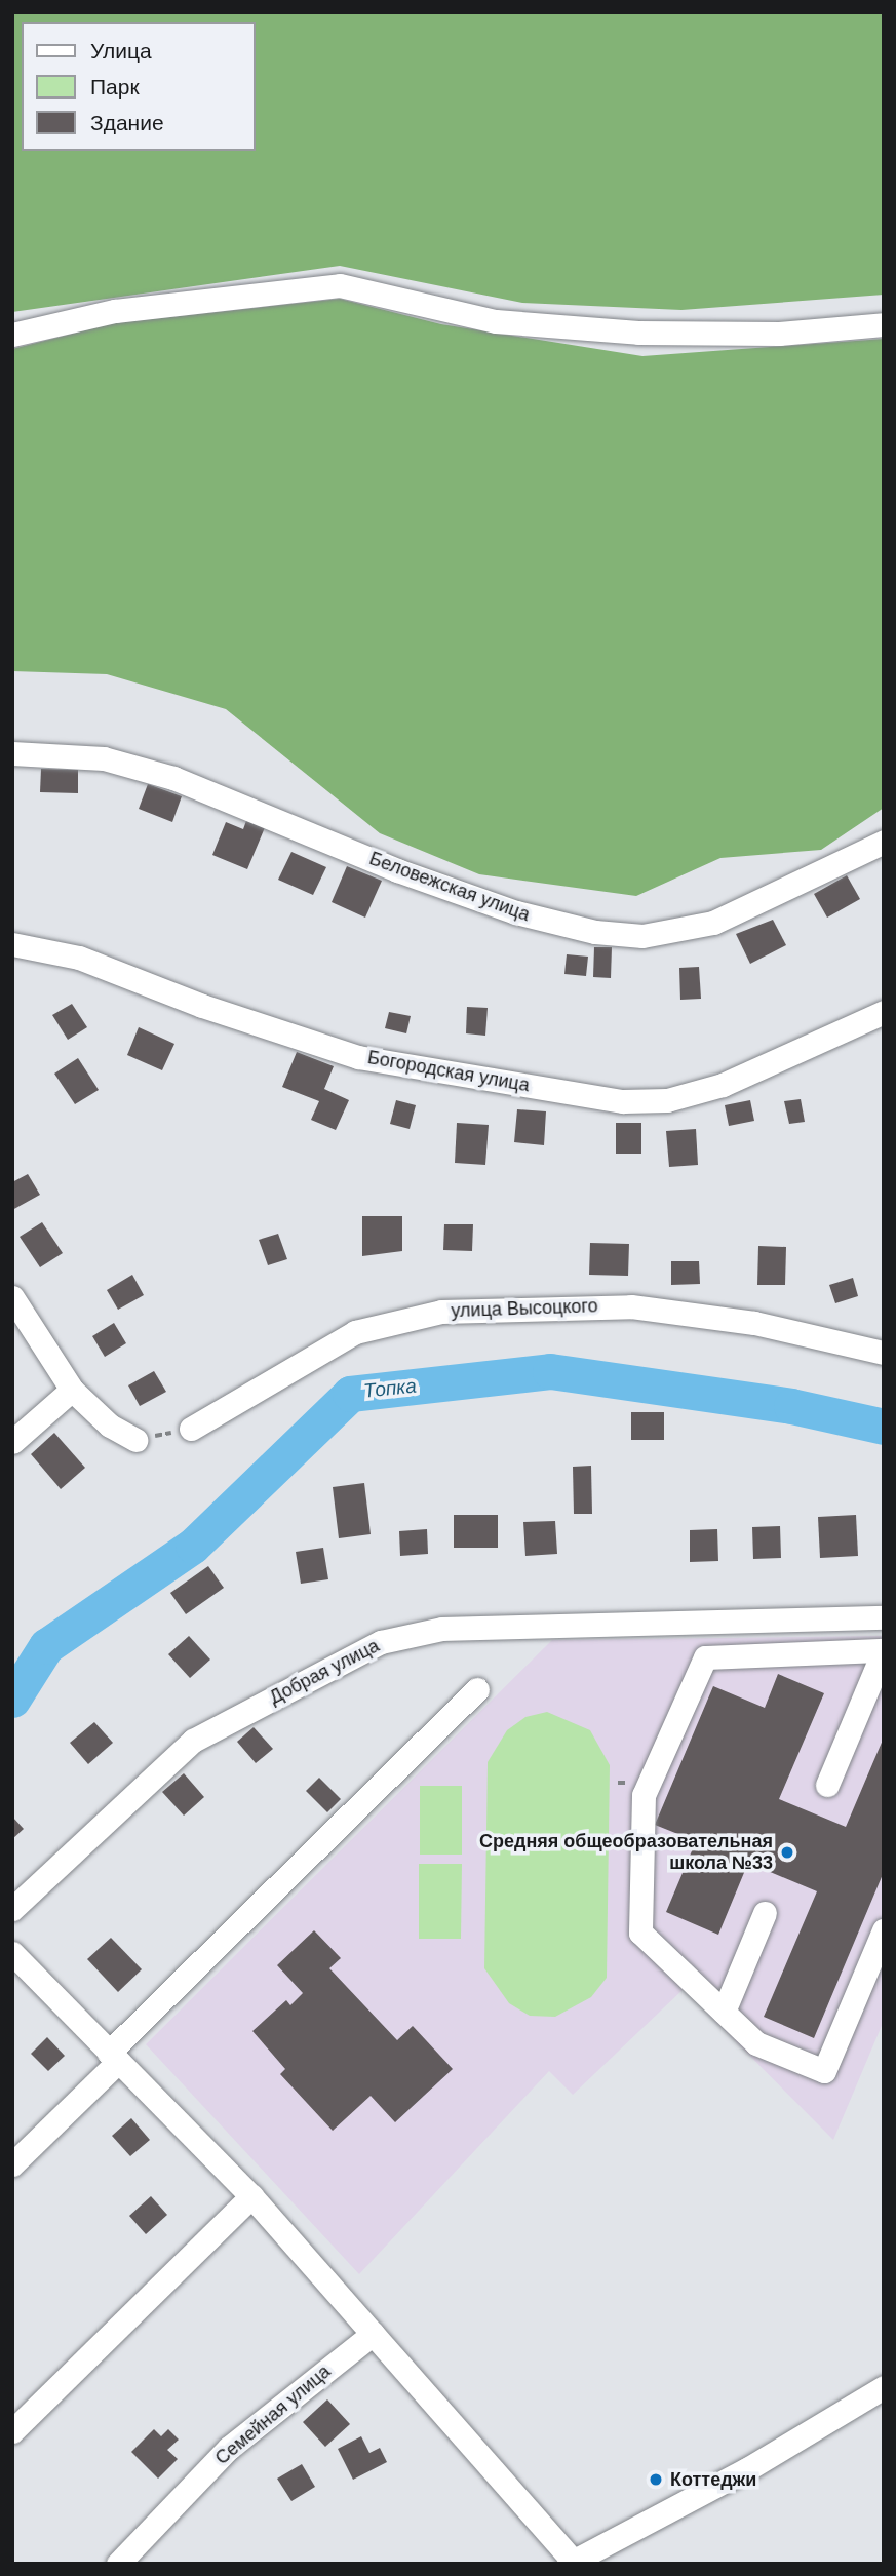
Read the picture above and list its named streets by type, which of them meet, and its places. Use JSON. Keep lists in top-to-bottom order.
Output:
{
  "streets": {
    "street": [
      "Беловежская улица",
      "Богородская улица",
      "улица Высоцкого",
      "Добрая улица",
      "Семейная улица"
    ]
  },
  "water": ["Топка"],
  "places": ["Средняя общеобразовательная школа №33", "Коттеджи"],
  "legend": ["Улица", "Парк", "Здание"]
}
